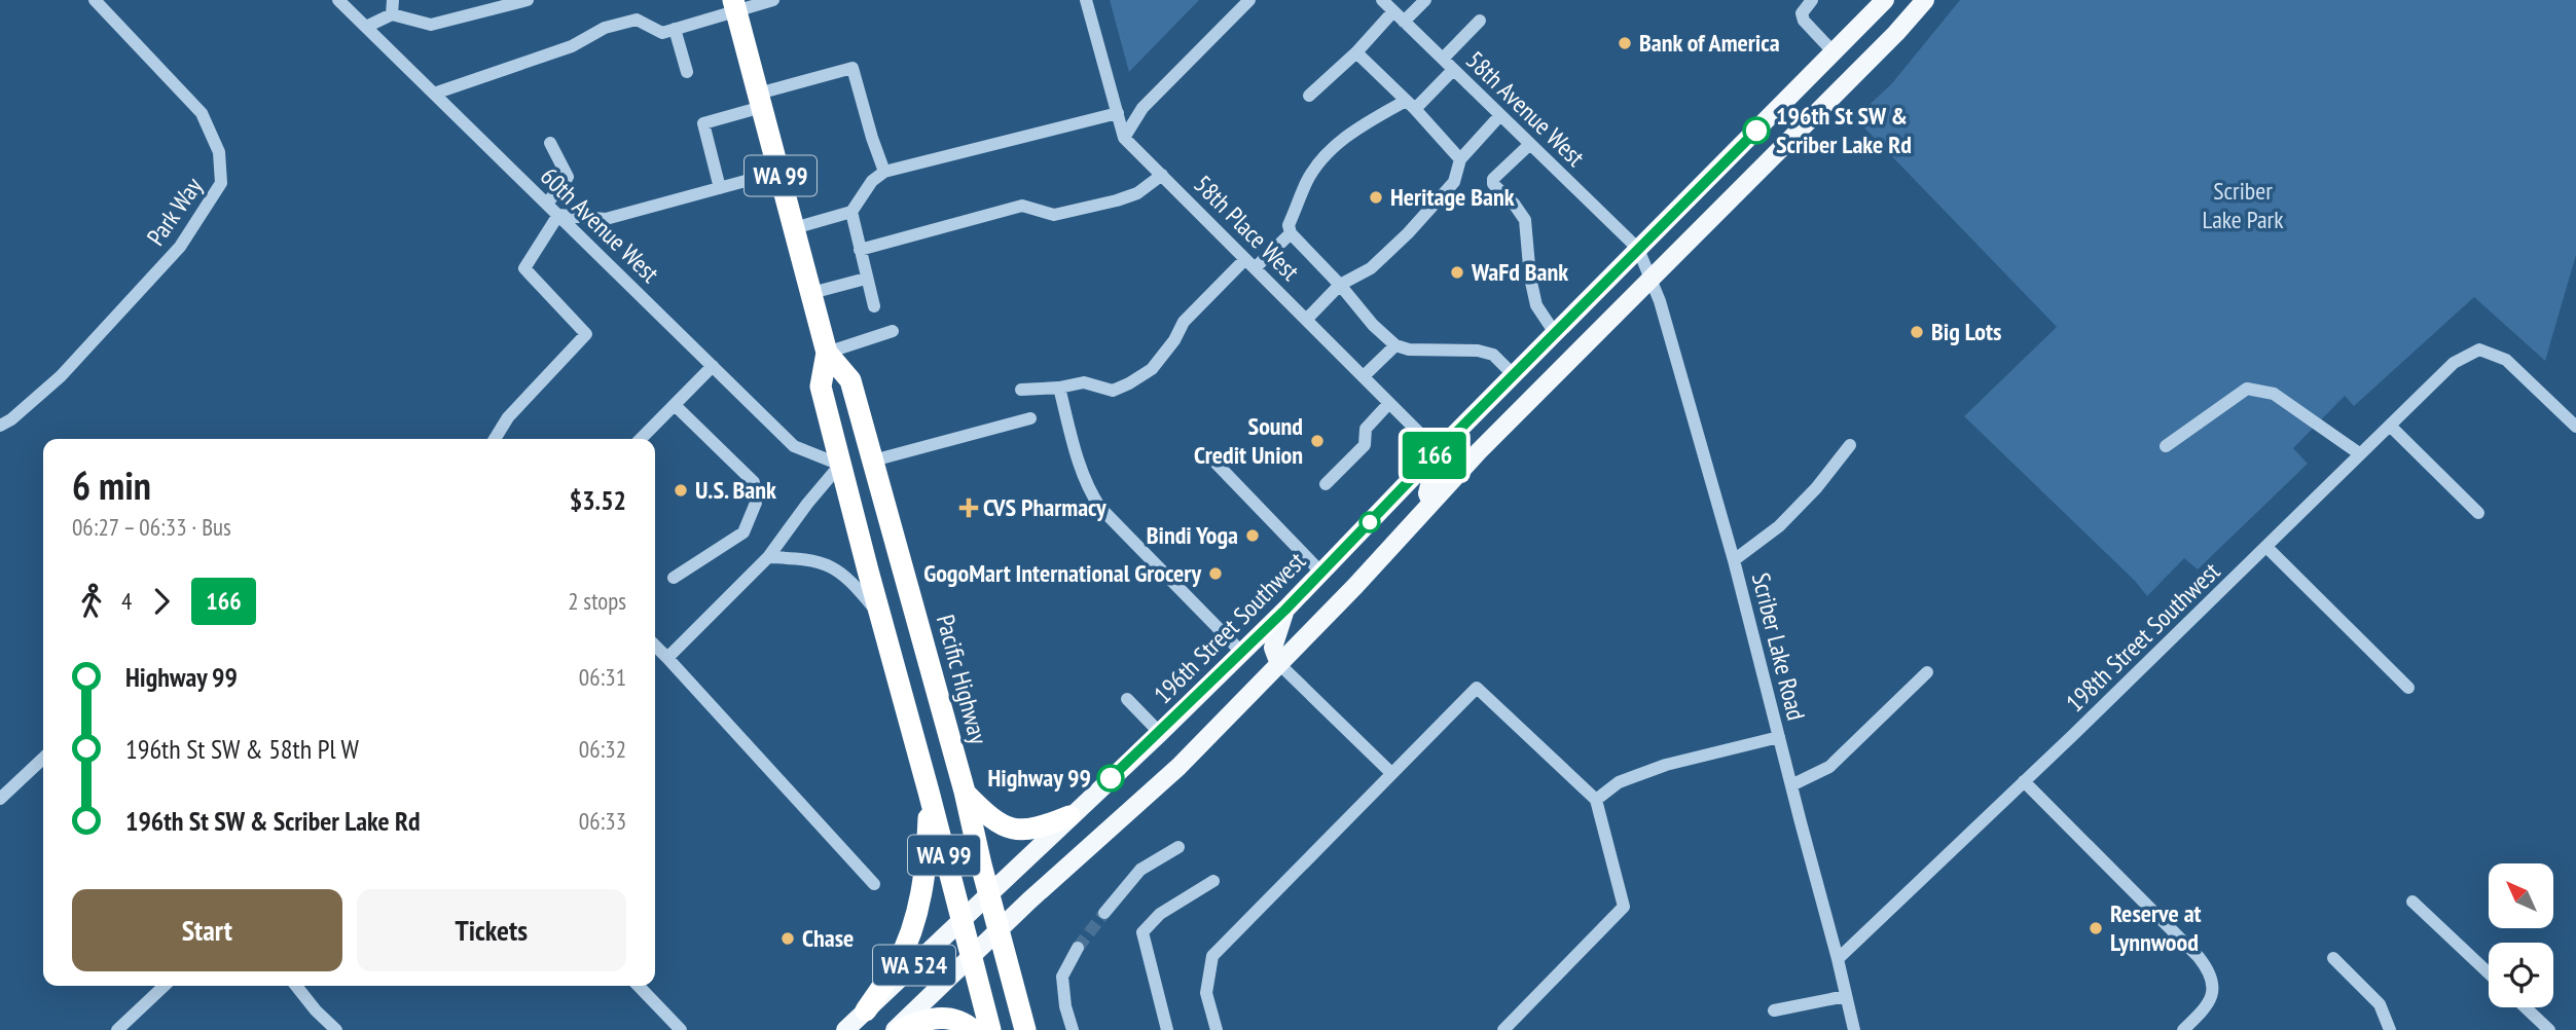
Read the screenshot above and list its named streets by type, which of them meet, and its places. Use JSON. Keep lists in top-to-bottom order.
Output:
{
  "streets": {
    "highway": ["WA 99", "Pacific Highway"],
    "main road": ["196th Street Southwest", "WA 524"],
    "street": [
      "58th Avenue West",
      "Park Way",
      "60th Avenue West",
      "58th Place West",
      "198th Street Southwest",
      "Scriber Lake Road"
    ]
  },
  "crossings": [
    ["58th Avenue West", "196th Street Southwest"],
    ["60th Avenue West", "Pacific Highway"],
    ["58th Place West", "196th Street Southwest"],
    ["196th Street Southwest", "Pacific Highway"],
    ["198th Street Southwest", "Scriber Lake Road"]
  ],
  "parks": ["Scriber Lake Park"],
  "places": {
    "other": [
      "Bank of America",
      "196th St SW & Scriber Lake Rd",
      "Heritage Bank",
      "WaFd Bank",
      "Big Lots",
      "Sound Credit Union",
      "U.S. Bank",
      "Bindi Yoga",
      "GogoMart International Grocery",
      "Highway 99",
      "Reserve at Lynnwood",
      "Chase"
    ],
    "health": ["CVS Pharmacy"]
  },
  "lines": ["bus line 166"],
  "north": "top left",
  "page": {
    "on_map": "166",
    "heading": ["6 min", "06:27 – 06:33 · Bus", "$3.52"],
    "legs": ["4", "166", "2 stops"],
    "list": [
      {
        "name": "Highway 99",
        "value": "06:31"
      },
      {
        "name": "196th St SW & 58th Pl W",
        "value": "06:32"
      },
      {
        "name": "196th St SW & Scriber Lake Rd",
        "value": "06:33"
      }
    ],
    "buttons": ["Start", "Tickets"]
  }
}
